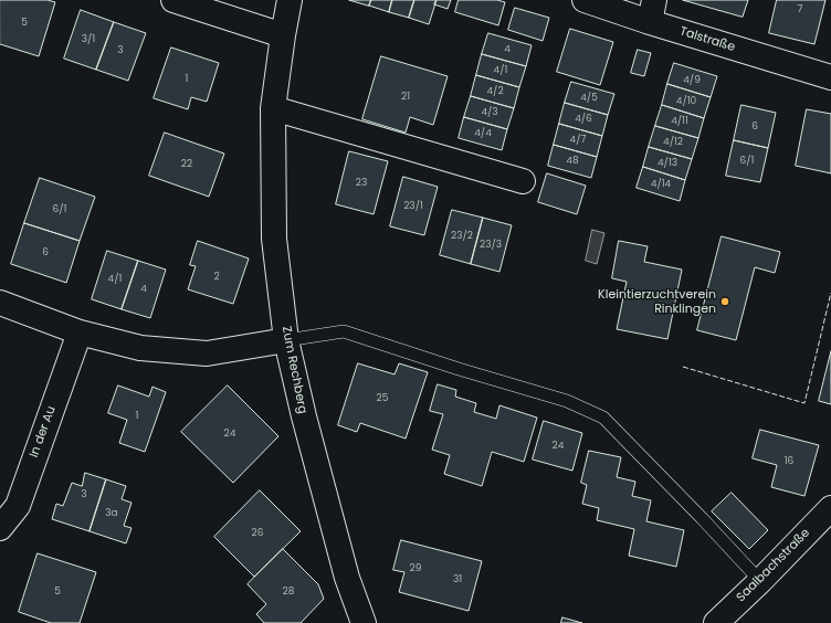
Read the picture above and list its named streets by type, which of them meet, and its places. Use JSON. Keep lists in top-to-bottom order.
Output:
{
  "streets": {
    "street": [
      "Talstraße",
      "Zum Rechberg",
      "In der Au",
      "Saalbachstraße"
    ]
  },
  "places": ["Kleintierzuchtverein Rinklingen"],
  "house_numbers": [
    "7",
    "5",
    "3/1",
    "4",
    "3",
    "4/1",
    "1",
    "4/9",
    "4/2",
    "21",
    "4/5",
    "4/10",
    "4/3",
    "4/6",
    "4/11",
    "6",
    "4/4",
    "4/7",
    "4/12",
    "48",
    "6/1",
    "4/13",
    "22",
    "23",
    "4/14",
    "23/1",
    "6/1",
    "23/2",
    "23/3",
    "6",
    "2",
    "4/1",
    "4",
    "25",
    "1",
    "24",
    "24",
    "16",
    "3",
    "3a",
    "26",
    "29",
    "31",
    "5",
    "28"
  ]
}
